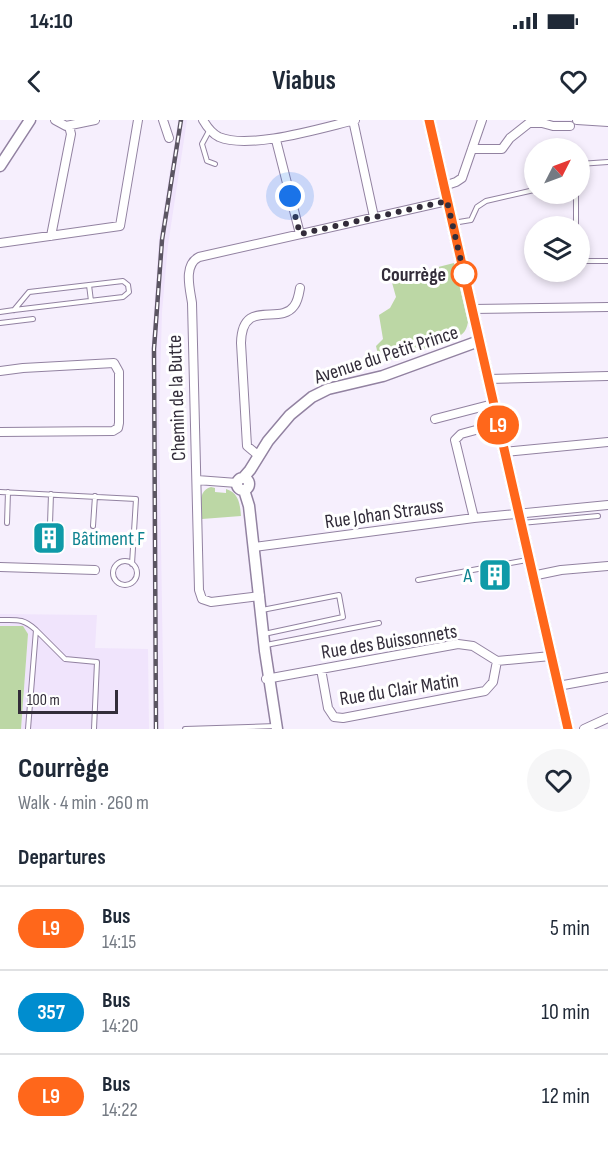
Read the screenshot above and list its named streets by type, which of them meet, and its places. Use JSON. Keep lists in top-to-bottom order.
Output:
{
  "streets": {
    "main road": ["Avenue du Petit Prince"],
    "street": [
      "Chemin de la Butte",
      "Rue Johan Strauss",
      "Rue des Buissonnets",
      "Rue du Clair Matin"
    ]
  },
  "crossings": [
    ["Avenue du Petit Prince", "Chemin de la Butte"],
    ["Rue des Buissonnets", "Rue du Clair Matin"]
  ],
  "places": {
    "other": ["Courrège"],
    "building": ["Bâtiment F", "A"]
  },
  "lines": ["bus line L9"],
  "scale_bar": "100 m",
  "north": "top right",
  "page": {
    "status": "14:10",
    "header": "Viabus",
    "on_map": "L9",
    "scale": "100 m",
    "heading": [
      ["Courrège", "Walk · 4 min · 260 m"],
      "Departures"
    ],
    "list": [
      {
        "mark": "L9",
        "name": "Bus",
        "note": "14:15",
        "value": "5 min"
      },
      {
        "mark": "357",
        "name": "Bus",
        "note": "14:20",
        "value": "10 min"
      },
      {
        "mark": "L9",
        "name": "Bus",
        "note": "14:22",
        "value": "12 min"
      }
    ]
  }
}
